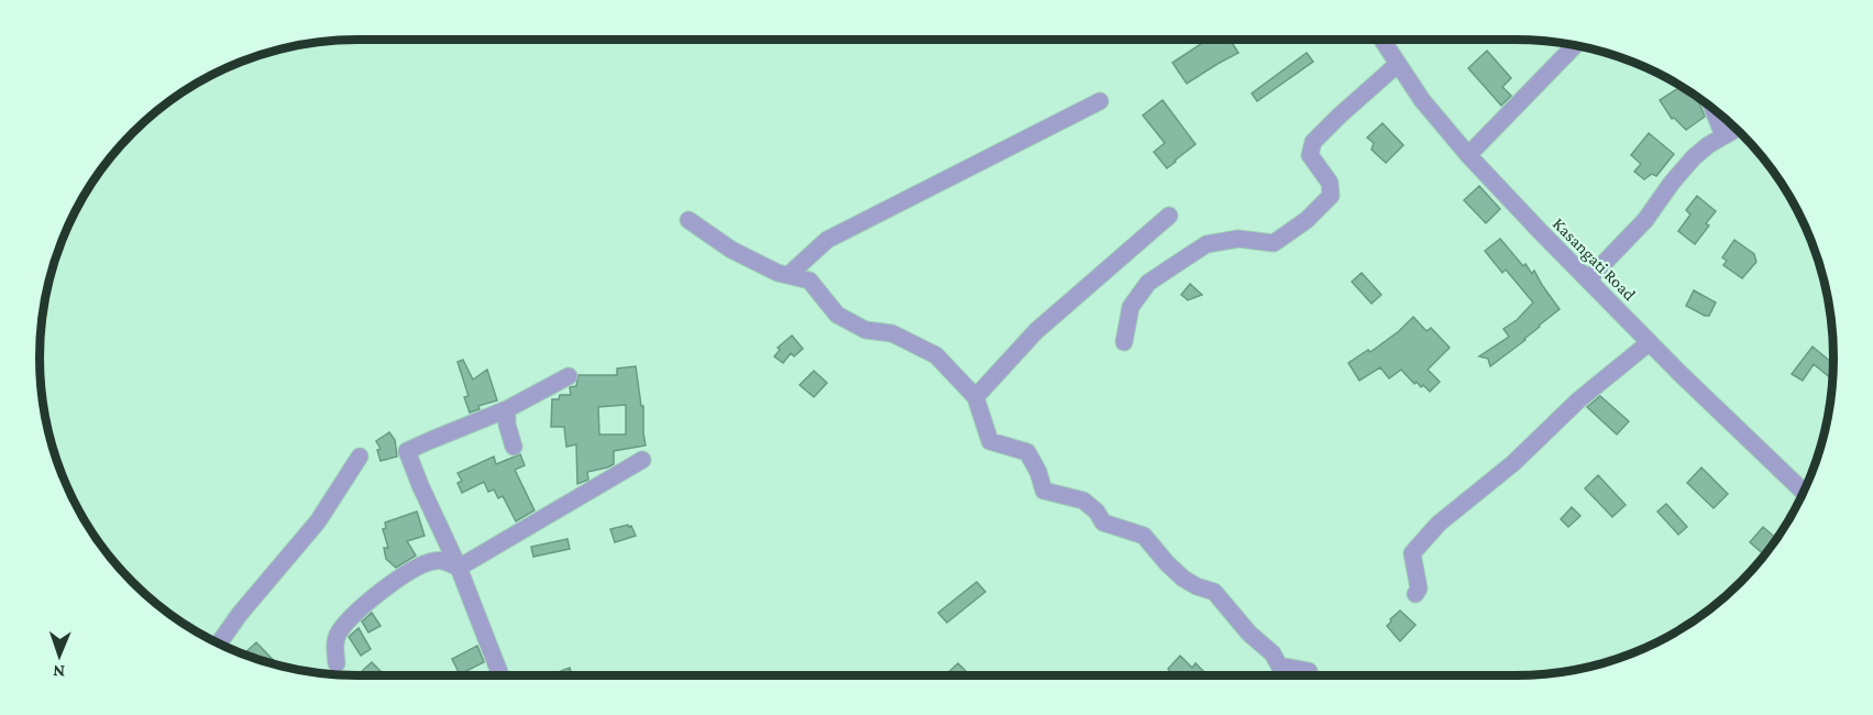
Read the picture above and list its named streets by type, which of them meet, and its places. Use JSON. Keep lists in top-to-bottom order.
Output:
{
  "streets": {
    "street": ["Kasangati Road"]
  },
  "north": "bottom"
}
